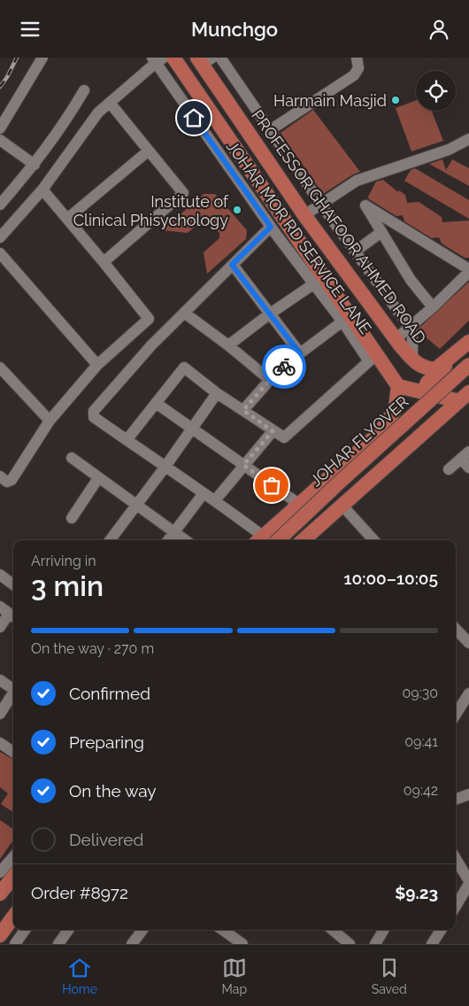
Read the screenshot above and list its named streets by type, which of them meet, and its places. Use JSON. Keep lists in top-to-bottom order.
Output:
{
  "streets": {
    "main road": ["PROFESSOR GHAFOOR AHMED ROAD", "JOHAR FLYOVER"],
    "street": ["JOHAR MOR RD SERVICE LANE"]
  },
  "places": ["Harmain Masjid", "Institute of Clinical Phisychology"],
  "page": {
    "header": "Munchgo",
    "heading": ["3 min", "Arriving in", "10:00–10:05"],
    "panel": ["Order #8972", "$9.23"],
    "bar": "On the way · 270 m",
    "list": [
      ["Confirmed", "09:30"],
      ["Preparing", "09:41"],
      ["On the way", "09:42"],
      "Delivered"
    ],
    "tabs": ["Home", "Map", "Saved"]
  }
}
